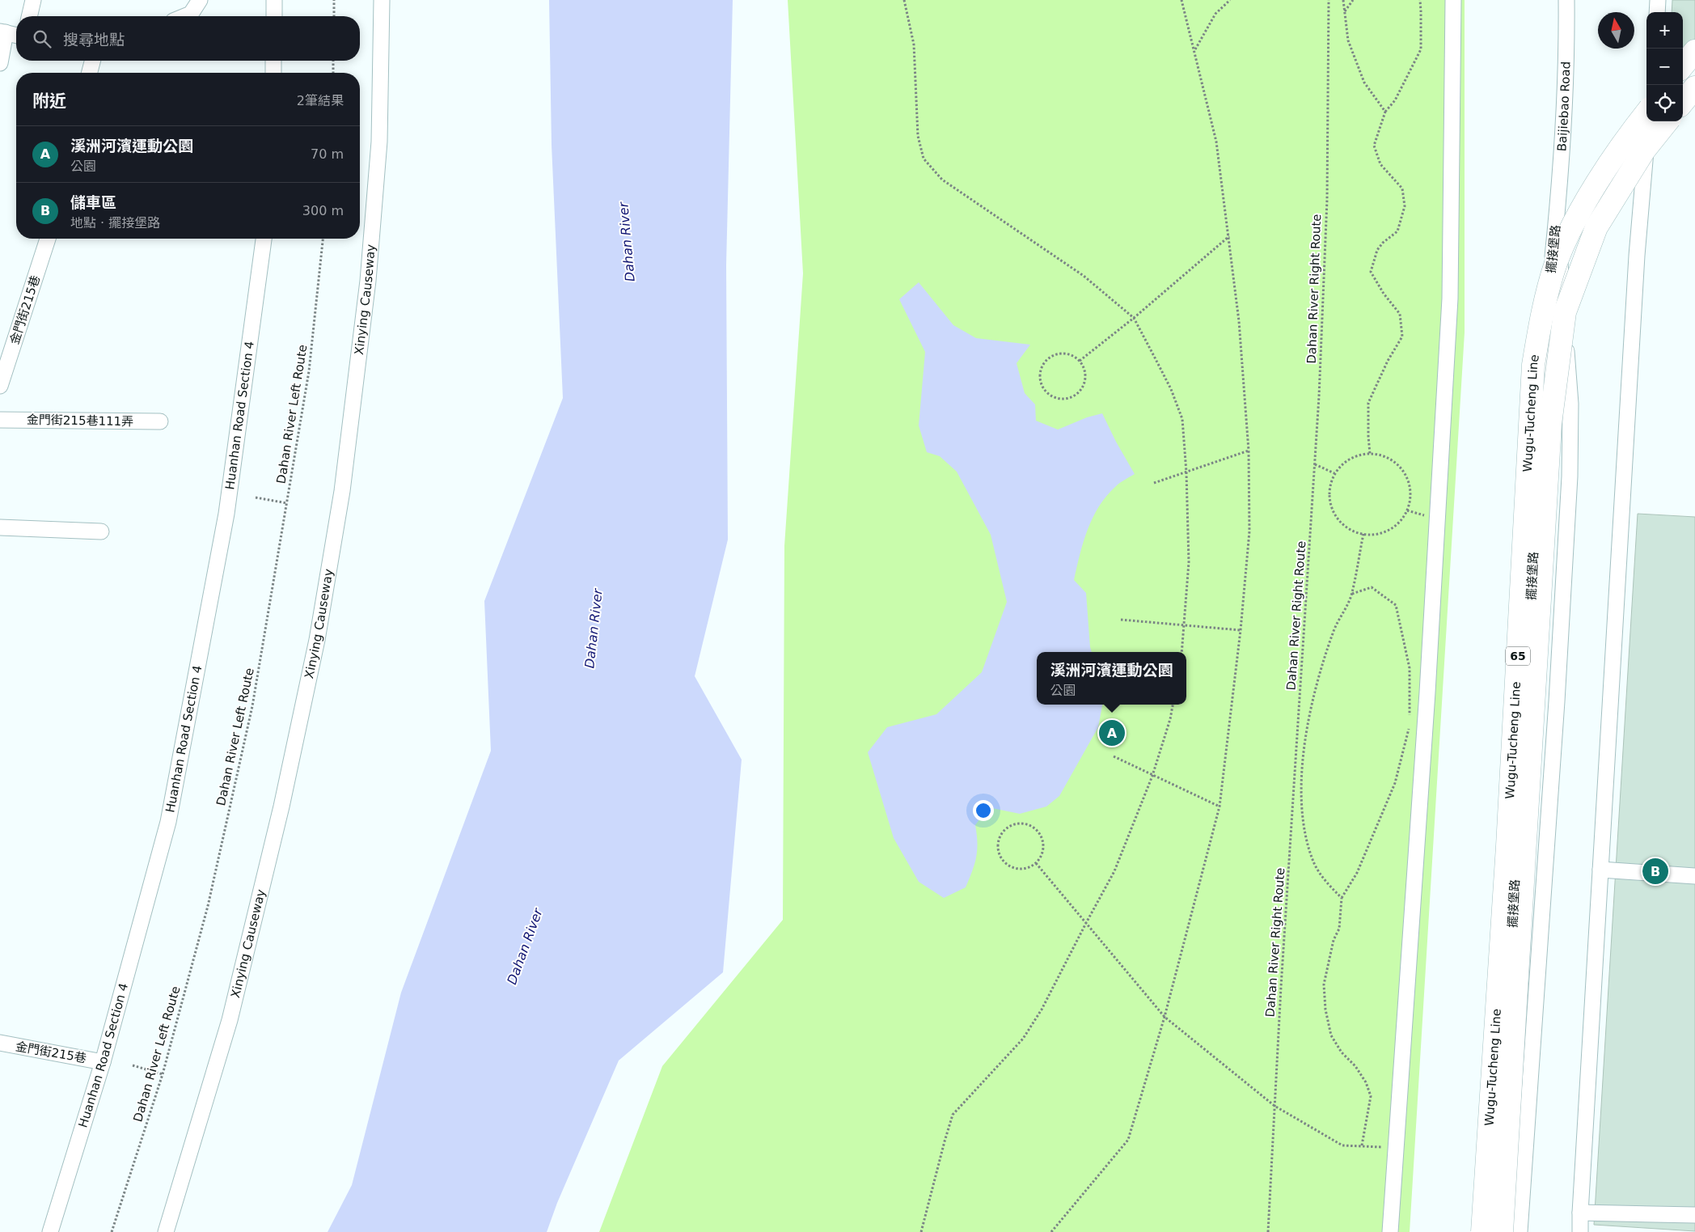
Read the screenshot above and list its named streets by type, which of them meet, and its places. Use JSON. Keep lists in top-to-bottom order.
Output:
{
  "streets": {
    "highway": ["Wugu-Tucheng Line", "65"],
    "street": [
      "Baijiebao Road",
      "擺接堡路",
      "Xinying Causeway",
      "金門街215巷",
      "Huanhan Road Section 4",
      "金門街215巷111弄"
    ],
    "path": ["Dahan River Right Route", "Dahan River Left Route"]
  },
  "crossings": [
    ["Baijiebao Road", "擺接堡路"],
    ["金門街215巷", "Huanhan Road Section 4"]
  ],
  "water": ["Dahan River"],
  "north": "top",
  "page": {
    "map_buttons": ["+", "−"],
    "search": "搜尋地點",
    "heading": ["附近", "2筆結果"],
    "list": [
      {
        "mark": "A",
        "name": "溪洲河濱運動公園",
        "note": "公園",
        "value": "70 m"
      },
      {
        "mark": "B",
        "name": "儲車區",
        "note": "地點 · 擺接堡路",
        "value": "300 m"
      }
    ],
    "popup": ["溪洲河濱運動公園", "公園"],
    "pins": ["A", "B"]
  }
}
